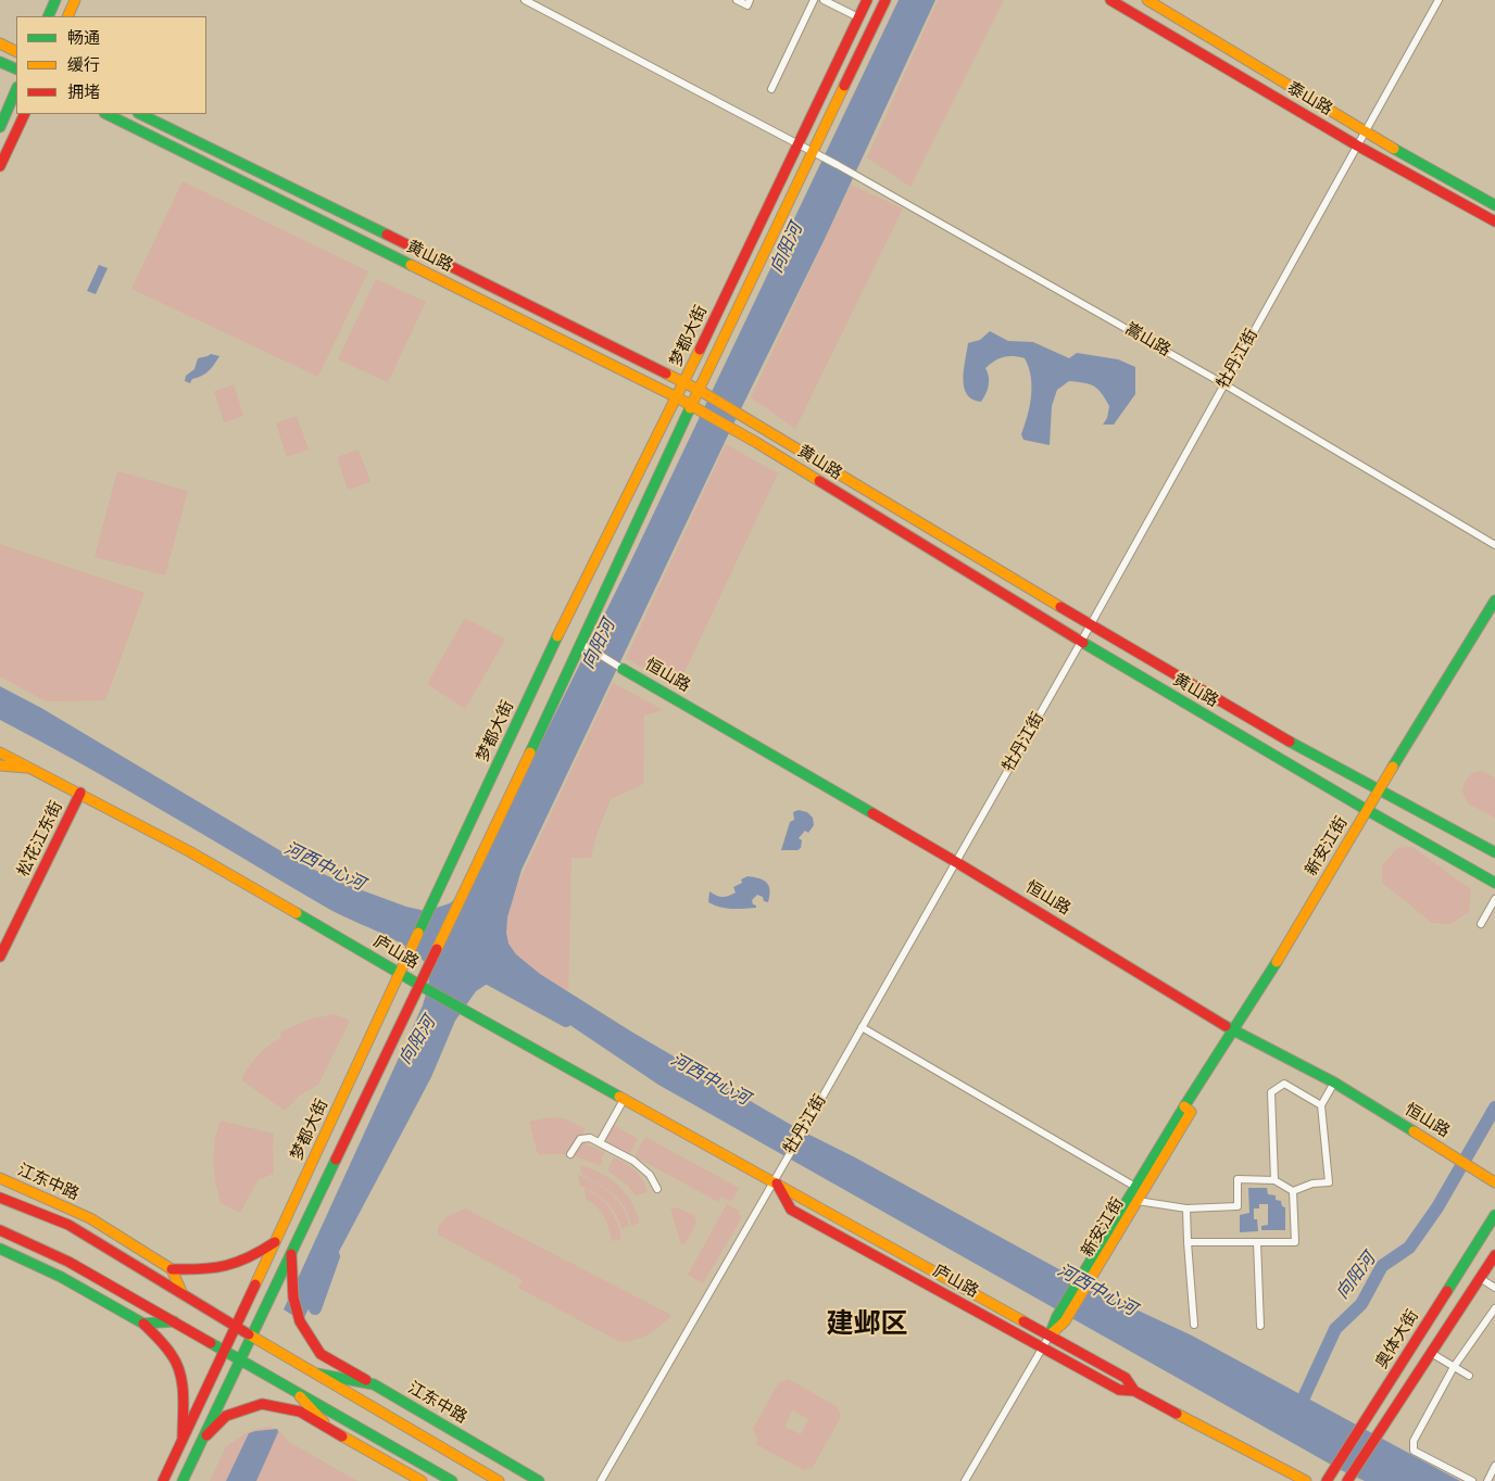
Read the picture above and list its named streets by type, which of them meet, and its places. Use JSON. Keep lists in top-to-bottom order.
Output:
{
  "streets": {
    "main road": [
      "泰山路",
      "黄山路",
      "梦都大街",
      "恒山路",
      "松花江东街",
      "新安江街",
      "庐山路",
      "江东中路",
      "奥体大街"
    ],
    "street": ["嵩山路", "牡丹江街"]
  },
  "crossings": [
    ["泰山路", "牡丹江街"],
    ["黄山路", "梦都大街"],
    ["黄山路", "牡丹江街"],
    ["黄山路", "新安江街"],
    ["梦都大街", "嵩山路"],
    ["梦都大街", "恒山路"],
    ["梦都大街", "庐山路"],
    ["梦都大街", "江东中路"],
    ["嵩山路", "牡丹江街"],
    ["牡丹江街", "恒山路"],
    ["牡丹江街", "庐山路"],
    ["恒山路", "新安江街"],
    ["松花江东街", "庐山路"],
    ["新安江街", "庐山路"]
  ],
  "districts": ["建邺区"],
  "water": ["向阳河", "河西中心河"],
  "legend": ["畅通", "缓行", "拥堵"]
}
